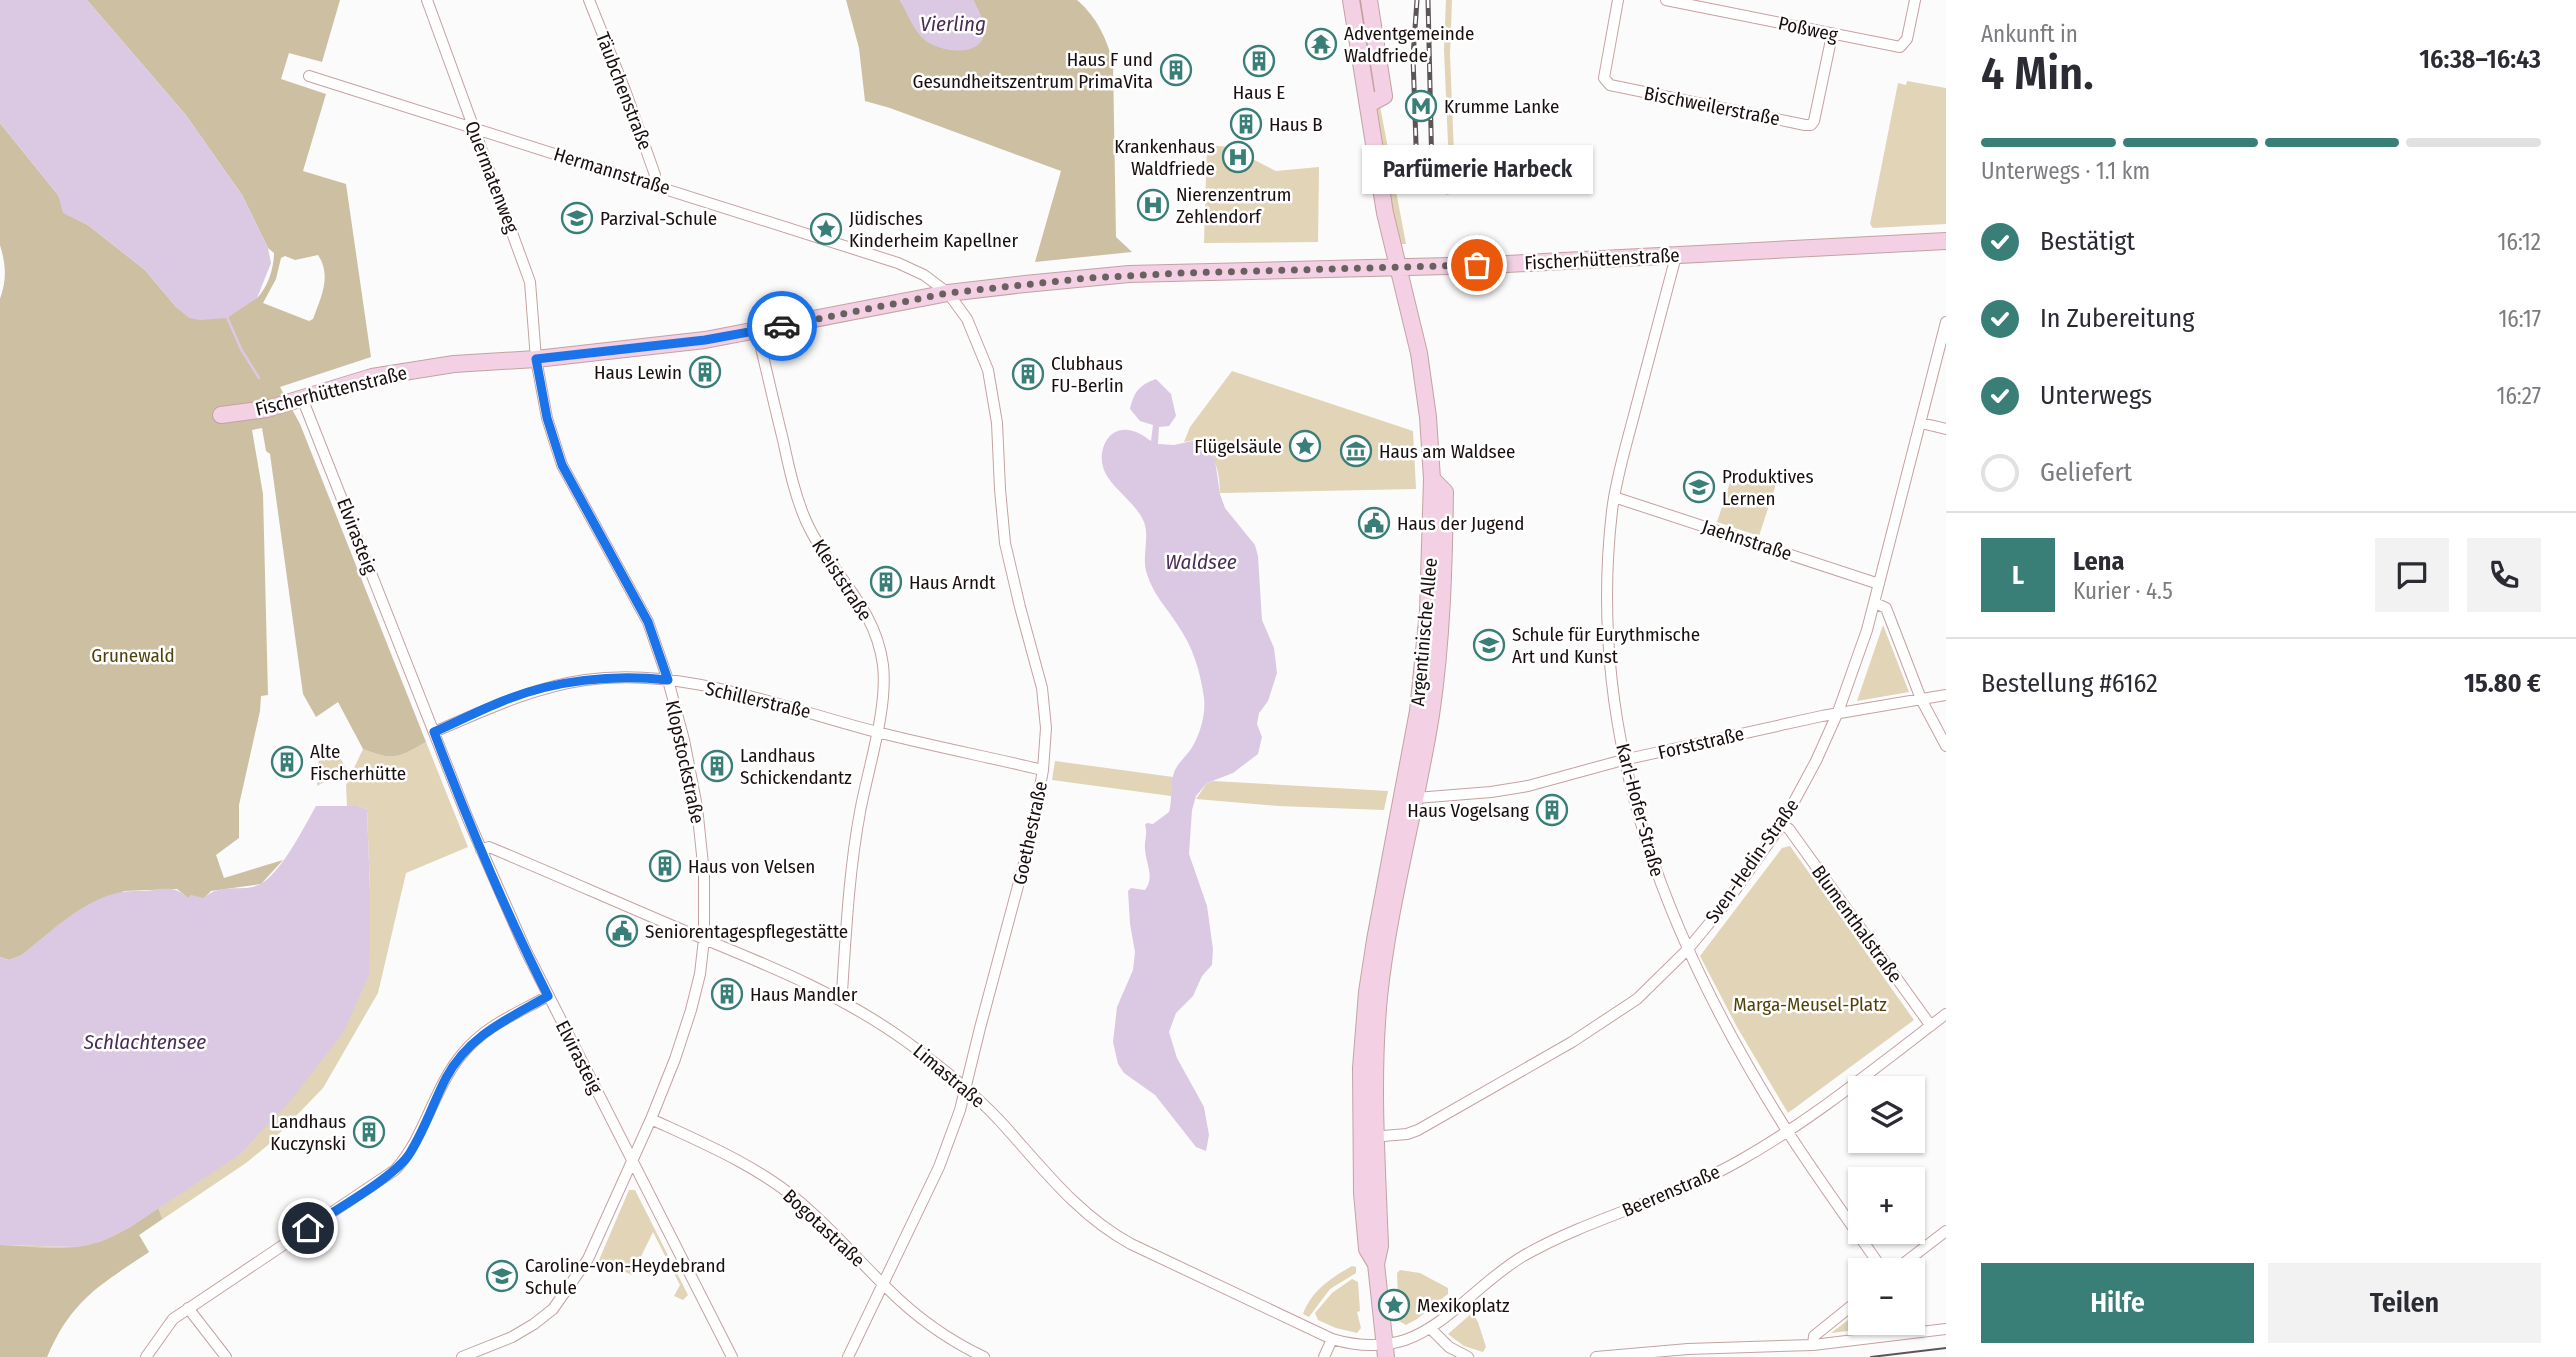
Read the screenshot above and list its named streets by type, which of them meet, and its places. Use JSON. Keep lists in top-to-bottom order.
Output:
{
  "streets": {
    "main road": ["Fischerhüttenstraße", "Argentinische Allee"],
    "street": [
      "Poßweg",
      "Täubchenstraße",
      "Bischweilerstraße",
      "Hermannstraße",
      "Quermatenweg",
      "Elvirasteig",
      "Jaehnstraße",
      "Kleiststraße",
      "Schillerstraße",
      "Forststraße",
      "Klopstockstraße",
      "Karl-Hofer-Straße",
      "Goethestraße",
      "Sven-Hedin-Straße",
      "Blumenthalstraße",
      "Limastraße",
      "Beerenstraße",
      "Bogotastraße"
    ]
  },
  "crossings": [
    ["Poßweg", "Bischweilerstraße"],
    ["Täubchenstraße", "Hermannstraße"],
    ["Hermannstraße", "Quermatenweg"],
    ["Hermannstraße", "Fischerhüttenstraße"],
    ["Hermannstraße", "Goethestraße"],
    ["Quermatenweg", "Fischerhüttenstraße"],
    ["Quermatenweg", "Klopstockstraße"],
    ["Fischerhüttenstraße", "Elvirasteig"],
    ["Fischerhüttenstraße", "Kleiststraße"],
    ["Fischerhüttenstraße", "Argentinische Allee"],
    ["Fischerhüttenstraße", "Klopstockstraße"],
    ["Fischerhüttenstraße", "Karl-Hofer-Straße"],
    ["Fischerhüttenstraße", "Goethestraße"],
    ["Elvirasteig", "Schillerstraße"],
    ["Elvirasteig", "Klopstockstraße"],
    ["Elvirasteig", "Limastraße"],
    ["Jaehnstraße", "Karl-Hofer-Straße"],
    ["Jaehnstraße", "Sven-Hedin-Straße"],
    ["Kleiststraße", "Schillerstraße"],
    ["Kleiststraße", "Limastraße"],
    ["Argentinische Allee", "Forststraße"],
    ["Argentinische Allee", "Sven-Hedin-Straße"],
    ["Argentinische Allee", "Limastraße"],
    ["Argentinische Allee", "Beerenstraße"],
    ["Schillerstraße", "Klopstockstraße"],
    ["Schillerstraße", "Goethestraße"],
    ["Forststraße", "Karl-Hofer-Straße"],
    ["Forststraße", "Sven-Hedin-Straße"],
    ["Klopstockstraße", "Limastraße"],
    ["Klopstockstraße", "Bogotastraße"],
    ["Karl-Hofer-Straße", "Sven-Hedin-Straße"],
    ["Karl-Hofer-Straße", "Beerenstraße"],
    ["Goethestraße", "Limastraße"],
    ["Goethestraße", "Bogotastraße"],
    ["Sven-Hedin-Straße", "Blumenthalstraße"],
    ["Blumenthalstraße", "Beerenstraße"],
    ["Limastraße", "Beerenstraße"]
  ],
  "water": ["Vierling", "Waldsee", "Schlachtensee"],
  "parks": ["Grunewald", "Marga-Meusel-Platz"],
  "places": {
    "temple": ["Adventgemeinde Waldfriede"],
    "building": [
      "Haus E",
      "Haus F und Gesundheitszentrum PrimaVita",
      "Haus B",
      "Haus Lewin",
      "Clubhaus FU-Berlin",
      "Haus Arndt",
      "Alte Fischerhütte",
      "Landhaus Schickendantz",
      "Haus Vogelsang",
      "Haus von Velsen",
      "Haus Mandler",
      "Landhaus Kuczynski"
    ],
    "metro station": ["Krumme Lanke"],
    "hospital": ["Krankenhaus Waldfriede", "Nierenzentrum Zehlendorf"],
    "school or university": [
      "Parzival-Schule",
      "Produktives Lernen",
      "Schule für Eurythmische Art und Kunst",
      "Caroline-von-Heydebrand Schule"
    ],
    "place": ["Jüdisches Kinderheim Kapellner", "Flügelsäule", "Mexikoplatz"],
    "other": ["Parfümerie Harbeck"],
    "museum": ["Haus am Waldsee"],
    "public building": ["Haus der Jugend", "Seniorentagespflegestätte"]
  },
  "page": {
    "heading": ["4 Min.", "Ankunft in", "16:38–16:43"],
    "panel": [
      "Lena",
      "Kurier · 4.5",
      "Bestellung #6162",
      "15.80 €"
    ],
    "bar": "Unterwegs · 1.1 km",
    "bubble": "Parfümerie Harbeck",
    "list": [
      ["Bestätigt", "16:12"],
      ["In Zubereitung", "16:17"],
      ["Unterwegs", "16:27"],
      "Geliefert"
    ],
    "round": "L",
    "map_buttons": ["+", "−"],
    "buttons": ["Hilfe", "Teilen"]
  }
}
